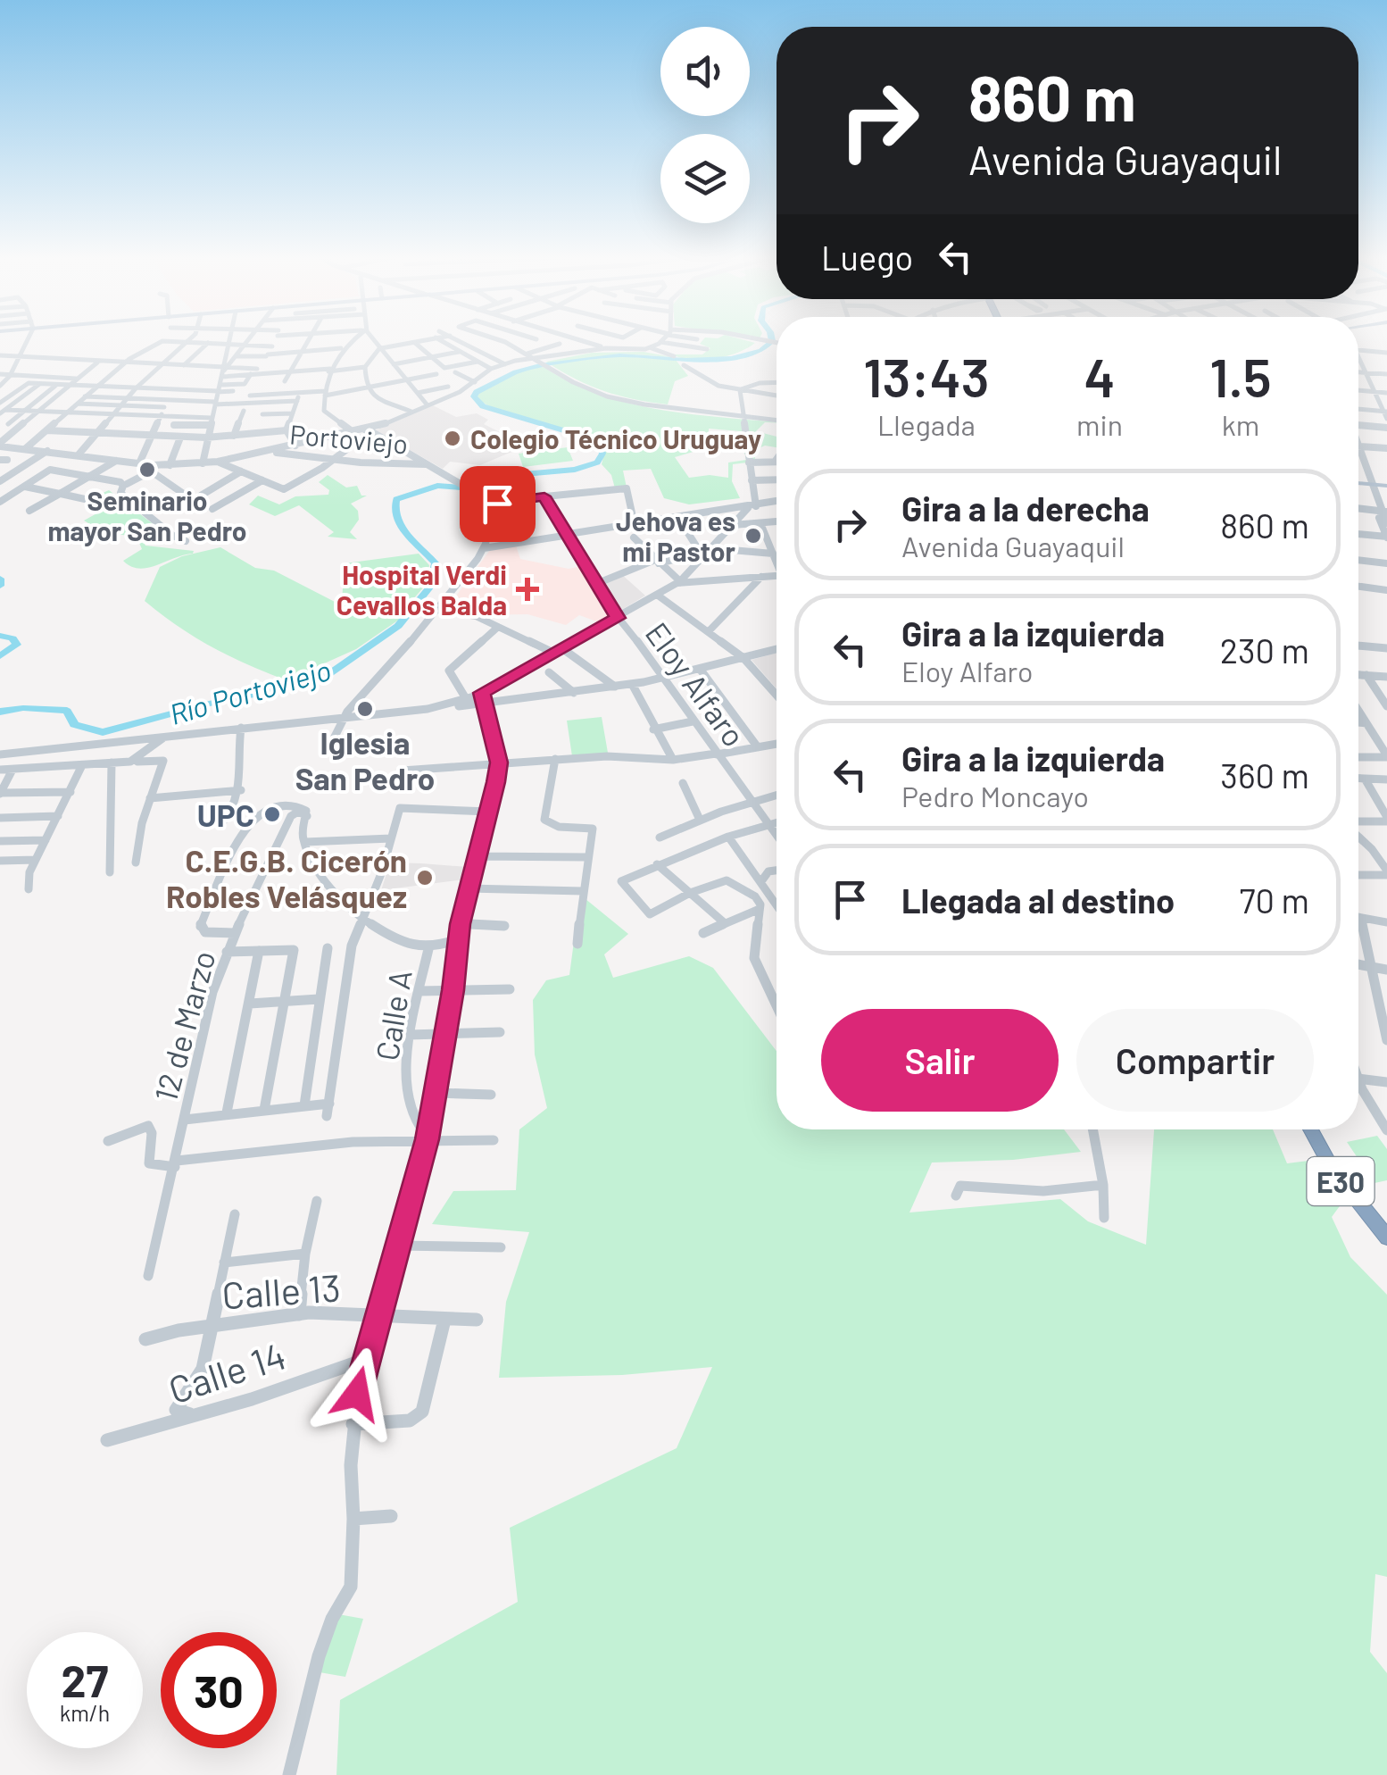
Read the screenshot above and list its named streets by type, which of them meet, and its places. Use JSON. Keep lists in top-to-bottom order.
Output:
{
  "streets": {
    "highway": ["E30"],
    "street": [
      "Portoviejo",
      "Eloy Alfaro",
      "Calle A",
      "12 de Marzo",
      "Calle 13",
      "Calle 14"
    ]
  },
  "water": ["Río Portoviejo"],
  "places": {
    "other": [
      "Colegio Técnico Uruguay",
      "Seminario mayor San Pedro",
      "Jehova es mi Pastor",
      "Iglesia San Pedro",
      "UPC",
      "C.E.G.B. Cicerón Robles Velásquez"
    ],
    "health": ["Hospital Verdi Cevallos Balda"]
  },
  "page": {
    "turn": ["860 m", "Avenida Guayaquil"],
    "then": "Luego",
    "eta": [
      "13:43",
      "Llegada",
      "4",
      "min",
      "1.5",
      "km"
    ],
    "list": [
      {
        "name": "Gira a la derecha",
        "note": "Avenida Guayaquil",
        "value": "860 m"
      },
      {
        "name": "Gira a la izquierda",
        "note": "Eloy Alfaro",
        "value": "230 m"
      },
      {
        "name": "Gira a la izquierda",
        "note": "Pedro Moncayo",
        "value": "360 m"
      },
      {
        "name": "Llegada al destino",
        "value": "70 m"
      }
    ],
    "buttons": ["Salir", "Compartir"],
    "speed": "27 km/h",
    "limit": "30"
  }
}
